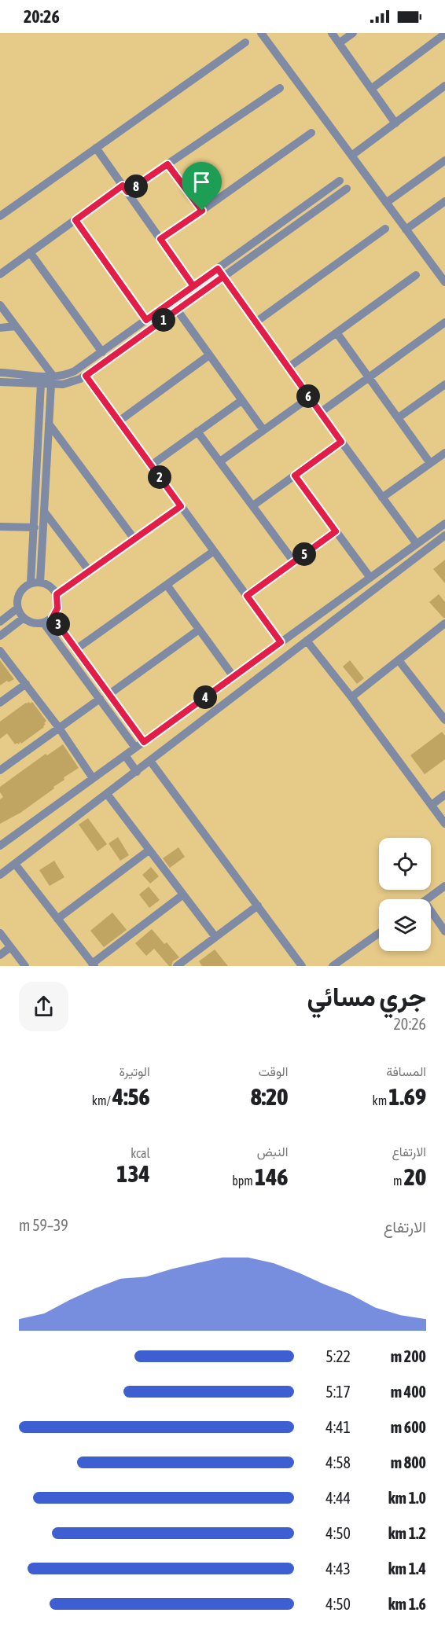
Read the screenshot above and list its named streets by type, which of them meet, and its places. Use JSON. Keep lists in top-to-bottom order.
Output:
{
  "page": {
    "status": "20:26",
    "pins": [
      "8",
      "1",
      "6",
      "2",
      "5",
      "3",
      "4"
    ],
    "heading": ["جري مسائي", "20:26"],
    "stats": [
      ["المسافة", "1.69 km"],
      ["الوقت", "8:20"],
      ["الوتيرة", "4:56 /km"],
      ["الارتفاع", "20 m"],
      ["النبض", "146 bpm"],
      ["kcal", "134"]
    ],
    "chart": ["الارتفاع", "39–59 m"],
    "list": [
      {
        "name": "200 m",
        "note": "5:22"
      },
      {
        "name": "400 m",
        "note": "5:17"
      },
      {
        "name": "600 m",
        "note": "4:41"
      },
      {
        "name": "800 m",
        "note": "4:58"
      },
      {
        "name": "1.0 km",
        "note": "4:44"
      },
      {
        "name": "1.2 km",
        "note": "4:50"
      },
      {
        "name": "1.4 km",
        "note": "4:43"
      },
      {
        "name": "1.6 km",
        "note": "4:50"
      }
    ]
  }
}
